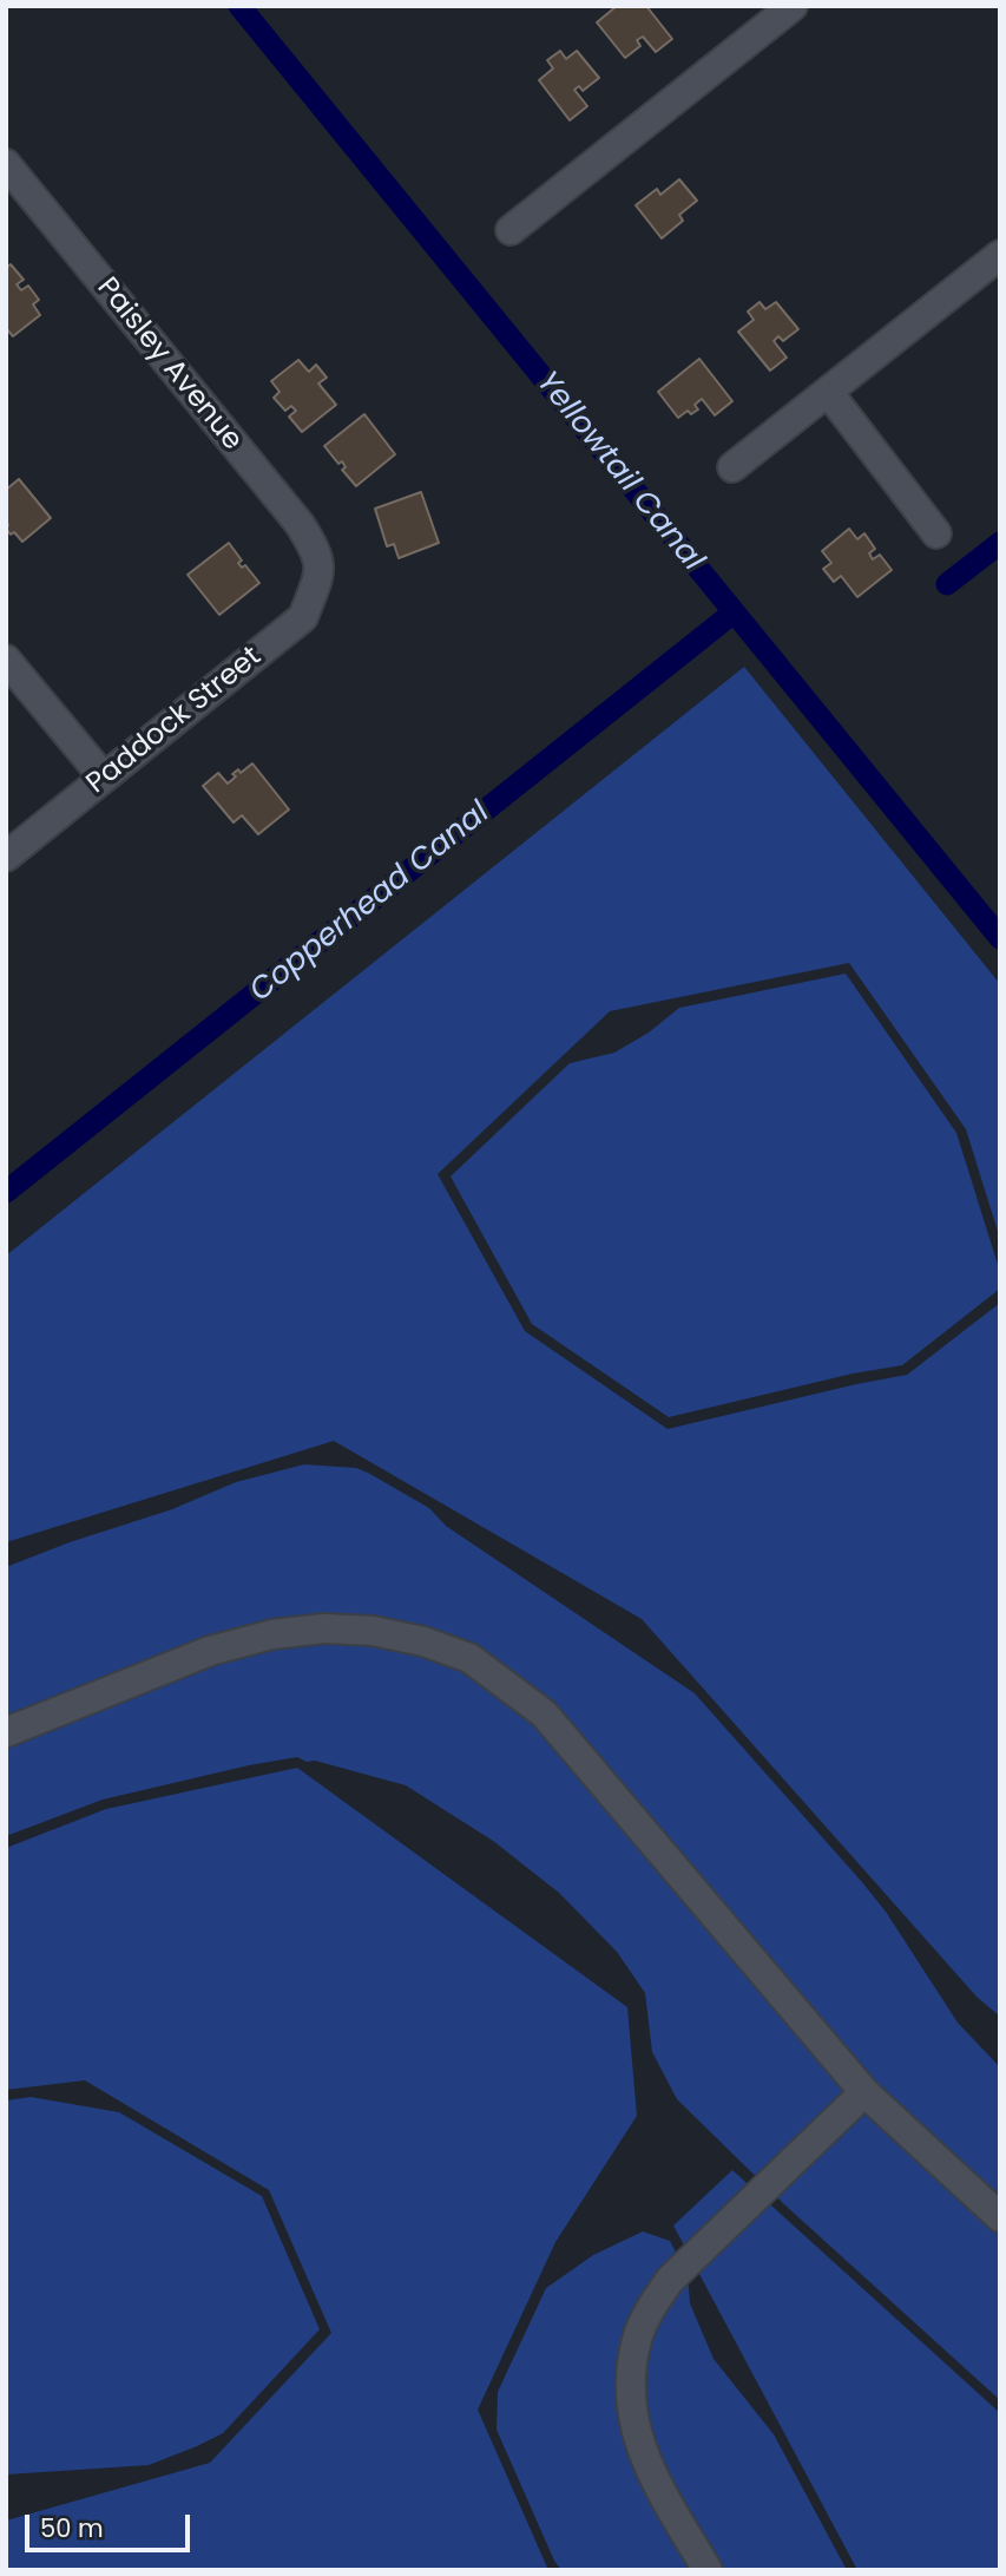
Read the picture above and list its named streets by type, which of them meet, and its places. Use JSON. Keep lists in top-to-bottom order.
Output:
{
  "streets": {
    "street": ["Paisley Avenue", "Paddock Street"]
  },
  "crossings": [
    ["Paisley Avenue", "Paddock Street"]
  ],
  "water": ["Yellowtail Canal", "Copperhead Canal"],
  "scale_bar": "50 m"
}
